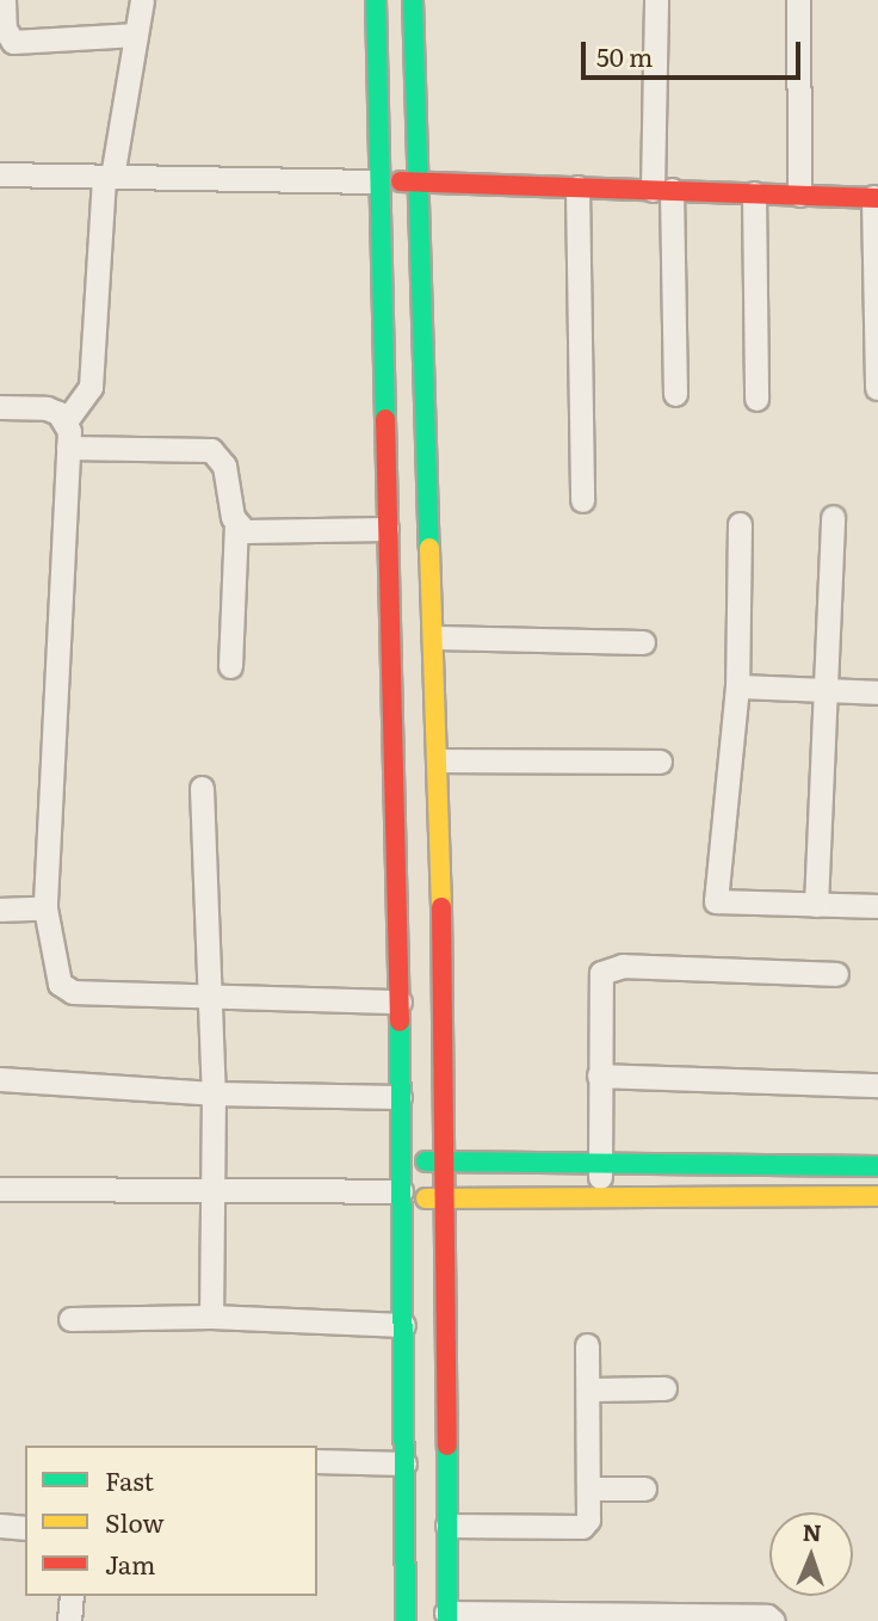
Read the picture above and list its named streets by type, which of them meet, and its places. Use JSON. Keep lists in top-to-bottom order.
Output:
{
  "legend": ["Fast", "Slow", "Jam"],
  "scale_bar": "50 m",
  "north": "top"
}
